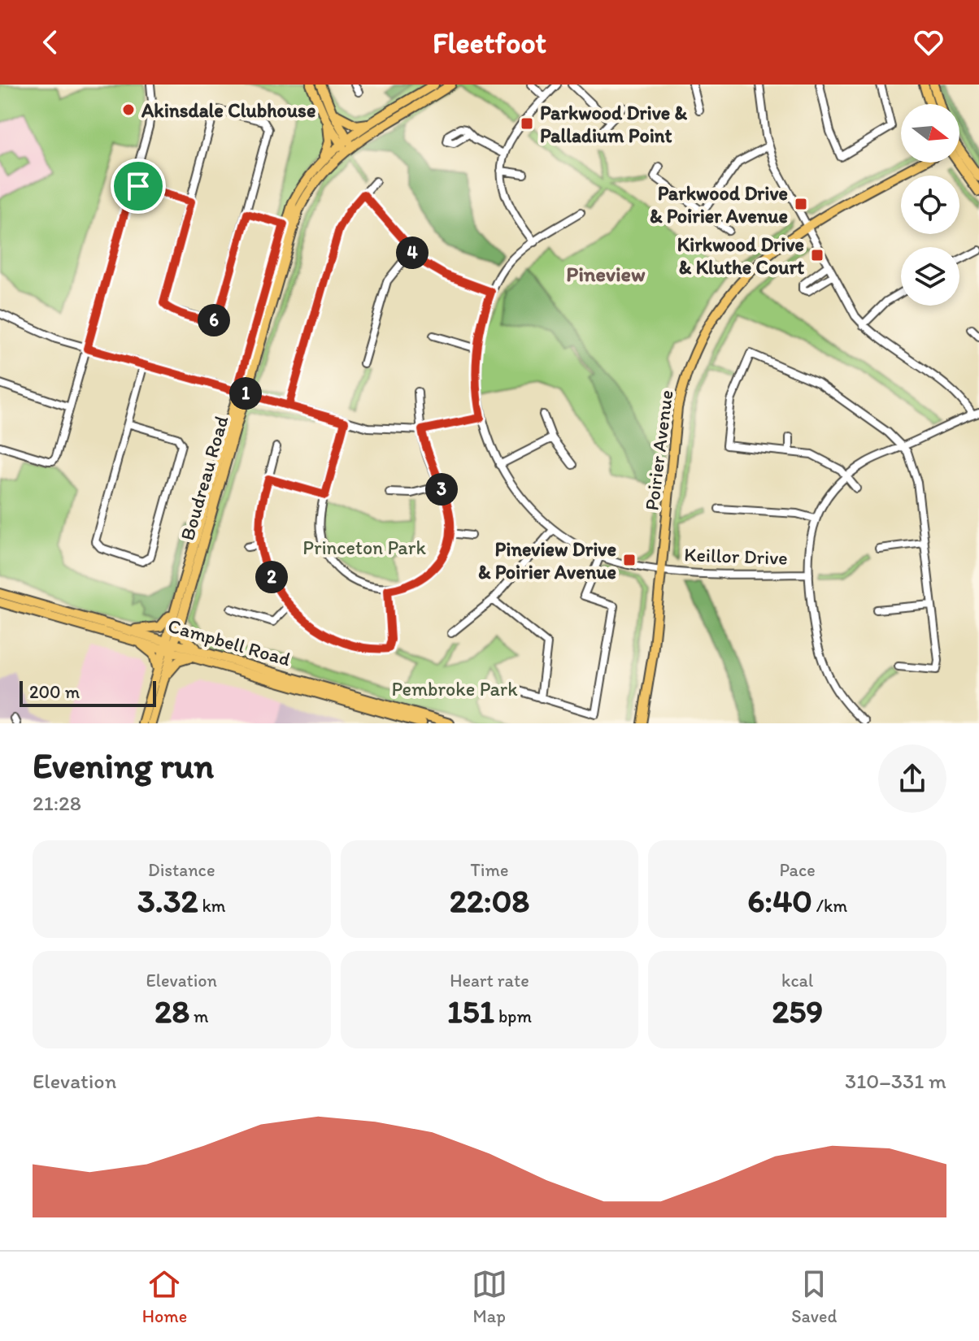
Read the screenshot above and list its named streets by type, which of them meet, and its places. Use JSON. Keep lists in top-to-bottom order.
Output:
{
  "streets": {
    "main road": ["Poirier Avenue", "Boudreau Road", "Campbell Road"],
    "street": ["Keillor Drive"]
  },
  "crossings": [
    ["Poirier Avenue", "Keillor Drive"],
    ["Boudreau Road", "Campbell Road"]
  ],
  "districts": ["Pineview"],
  "parks": ["Princeton Park", "Pembroke Park"],
  "places": {
    "other": ["Akinsdale Clubhouse"],
    "transit": [
      "Parkwood Drive & Palladium Point",
      "Parkwood Drive & Poirier Avenue",
      "Kirkwood Drive & Kluthe Court",
      "Pineview Drive & Poirier Avenue"
    ]
  },
  "scale_bar": "200 m",
  "north": "right",
  "page": {
    "header": "Fleetfoot",
    "pins": [
      "4",
      "6",
      "1",
      "3",
      "2"
    ],
    "scale": "200 m",
    "heading": ["Evening run", "21:28"],
    "stats": [
      ["Distance", "3.32 km"],
      ["Time", "22:08"],
      ["Pace", "6:40 /km"],
      ["Elevation", "28 m"],
      ["Heart rate", "151 bpm"],
      ["kcal", "259"]
    ],
    "chart": ["Elevation", "310–331 m"],
    "tabs": ["Home", "Map", "Saved"]
  }
}
